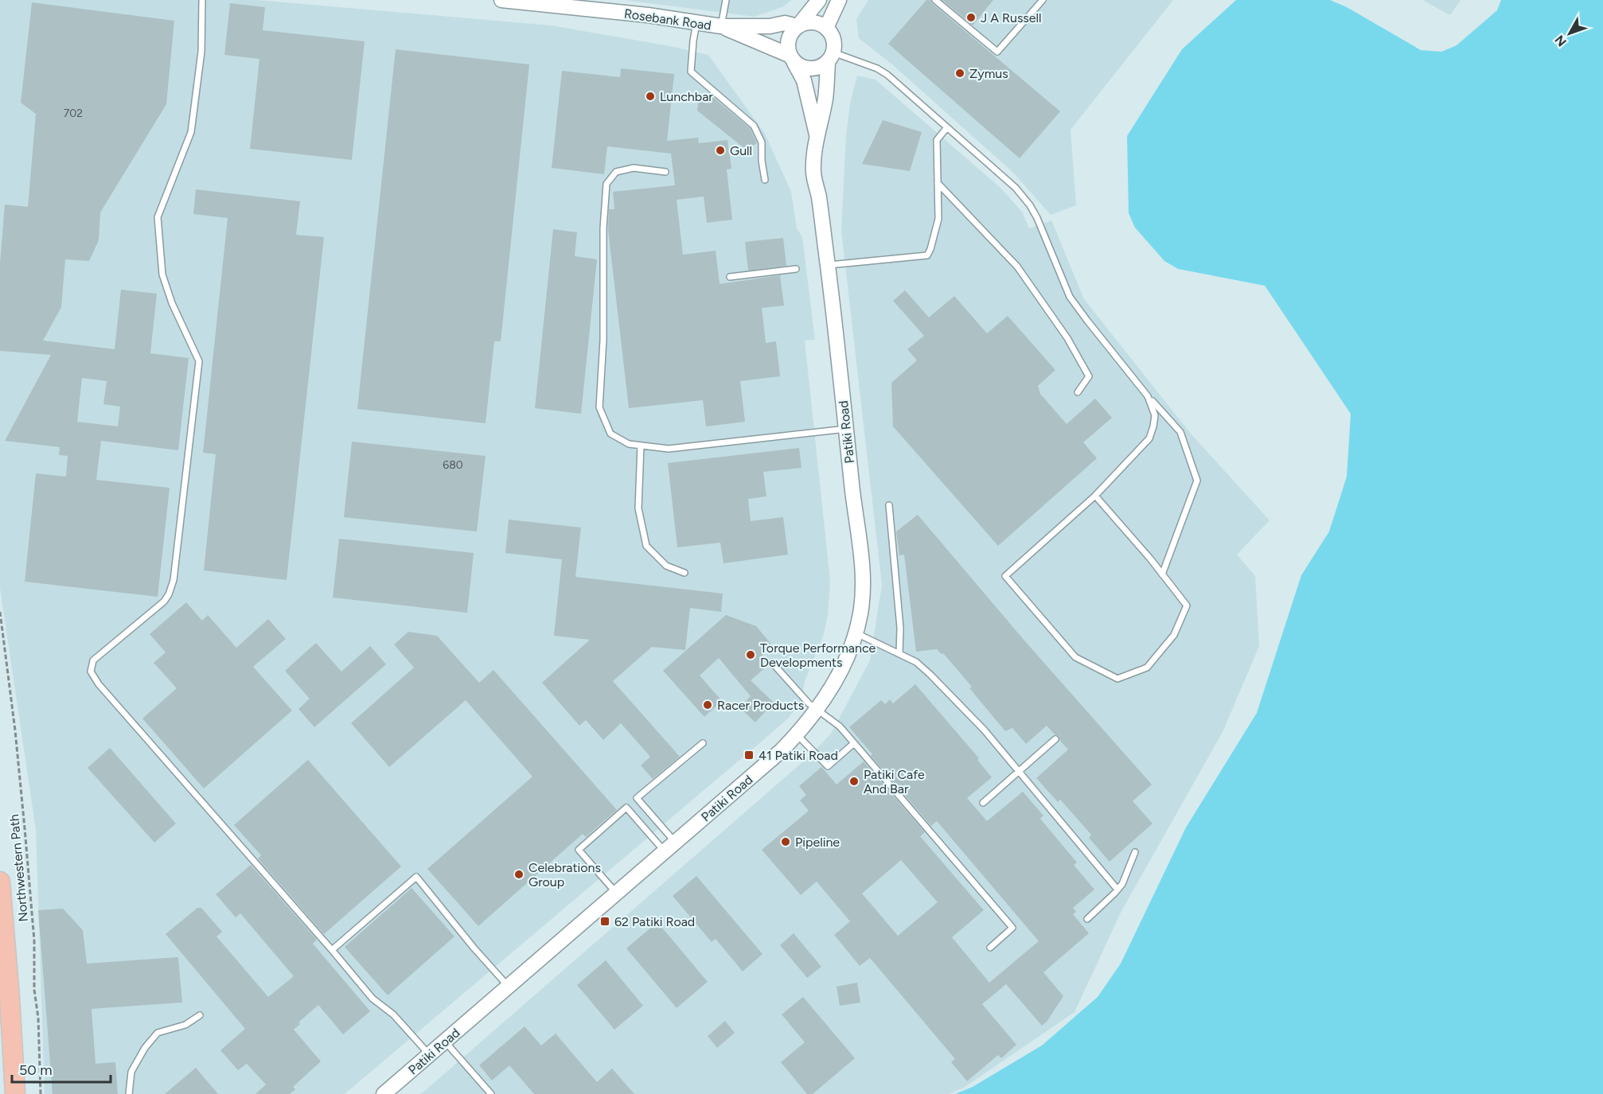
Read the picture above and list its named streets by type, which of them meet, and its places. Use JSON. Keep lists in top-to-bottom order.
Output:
{
  "streets": {
    "main road": ["Rosebank Road", "Patiki Road"],
    "path": ["Northwestern Path"]
  },
  "crossings": [
    ["Rosebank Road", "Patiki Road"]
  ],
  "places": {
    "other": [
      "J A Russell",
      "Zymus",
      "Lunchbar",
      "Gull",
      "Torque Performance Developments",
      "Racer Products",
      "Patiki Cafe And Bar",
      "Pipeline",
      "Celebrations Group"
    ],
    "transit": ["41 Patiki Road", "62 Patiki Road"]
  },
  "house_numbers": ["702", "680"],
  "scale_bar": "50 m",
  "north": "bottom left"
}
